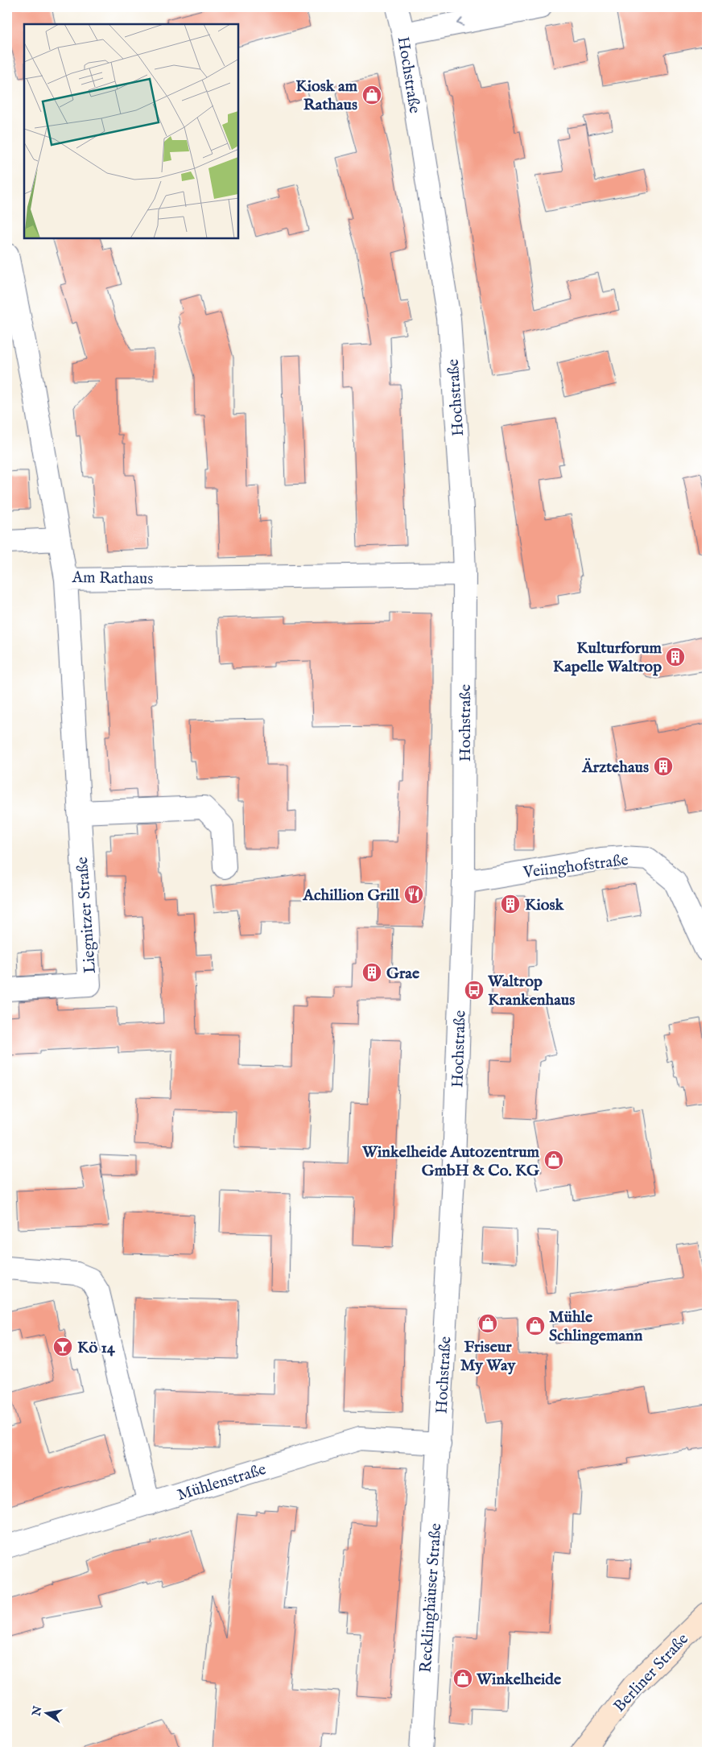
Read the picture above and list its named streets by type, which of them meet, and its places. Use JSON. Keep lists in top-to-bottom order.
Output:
{
  "streets": {
    "main road": ["Berliner Straße"],
    "street": [
      "Hochstraße",
      "Am Rathaus",
      "Veiinghofstraße",
      "Liegnitzer Straße",
      "Mühlenstraße",
      "Recklinghäuser Straße"
    ]
  },
  "crossings": [
    ["Hochstraße", "Am Rathaus"],
    ["Hochstraße", "Veiinghofstraße"],
    ["Hochstraße", "Mühlenstraße"],
    ["Hochstraße", "Recklinghäuser Straße"],
    ["Am Rathaus", "Liegnitzer Straße"],
    ["Mühlenstraße", "Recklinghäuser Straße"]
  ],
  "places": {
    "shop": [
      "Kiosk am Rathaus",
      "Winkelheide Autozentrum GmbH & Co. KG",
      "Friseur My Way",
      "Mühle Schlingemann",
      "Winkelheide"
    ],
    "building": [
      "Kulturforum Kapelle Waltrop",
      "Ärztehaus",
      "Kiosk",
      "Grae"
    ],
    "restaurant": ["Achillion Grill"],
    "bus stop": ["Waltrop Krankenhaus"],
    "bar": ["Kö 14"]
  },
  "north": "left"
}
